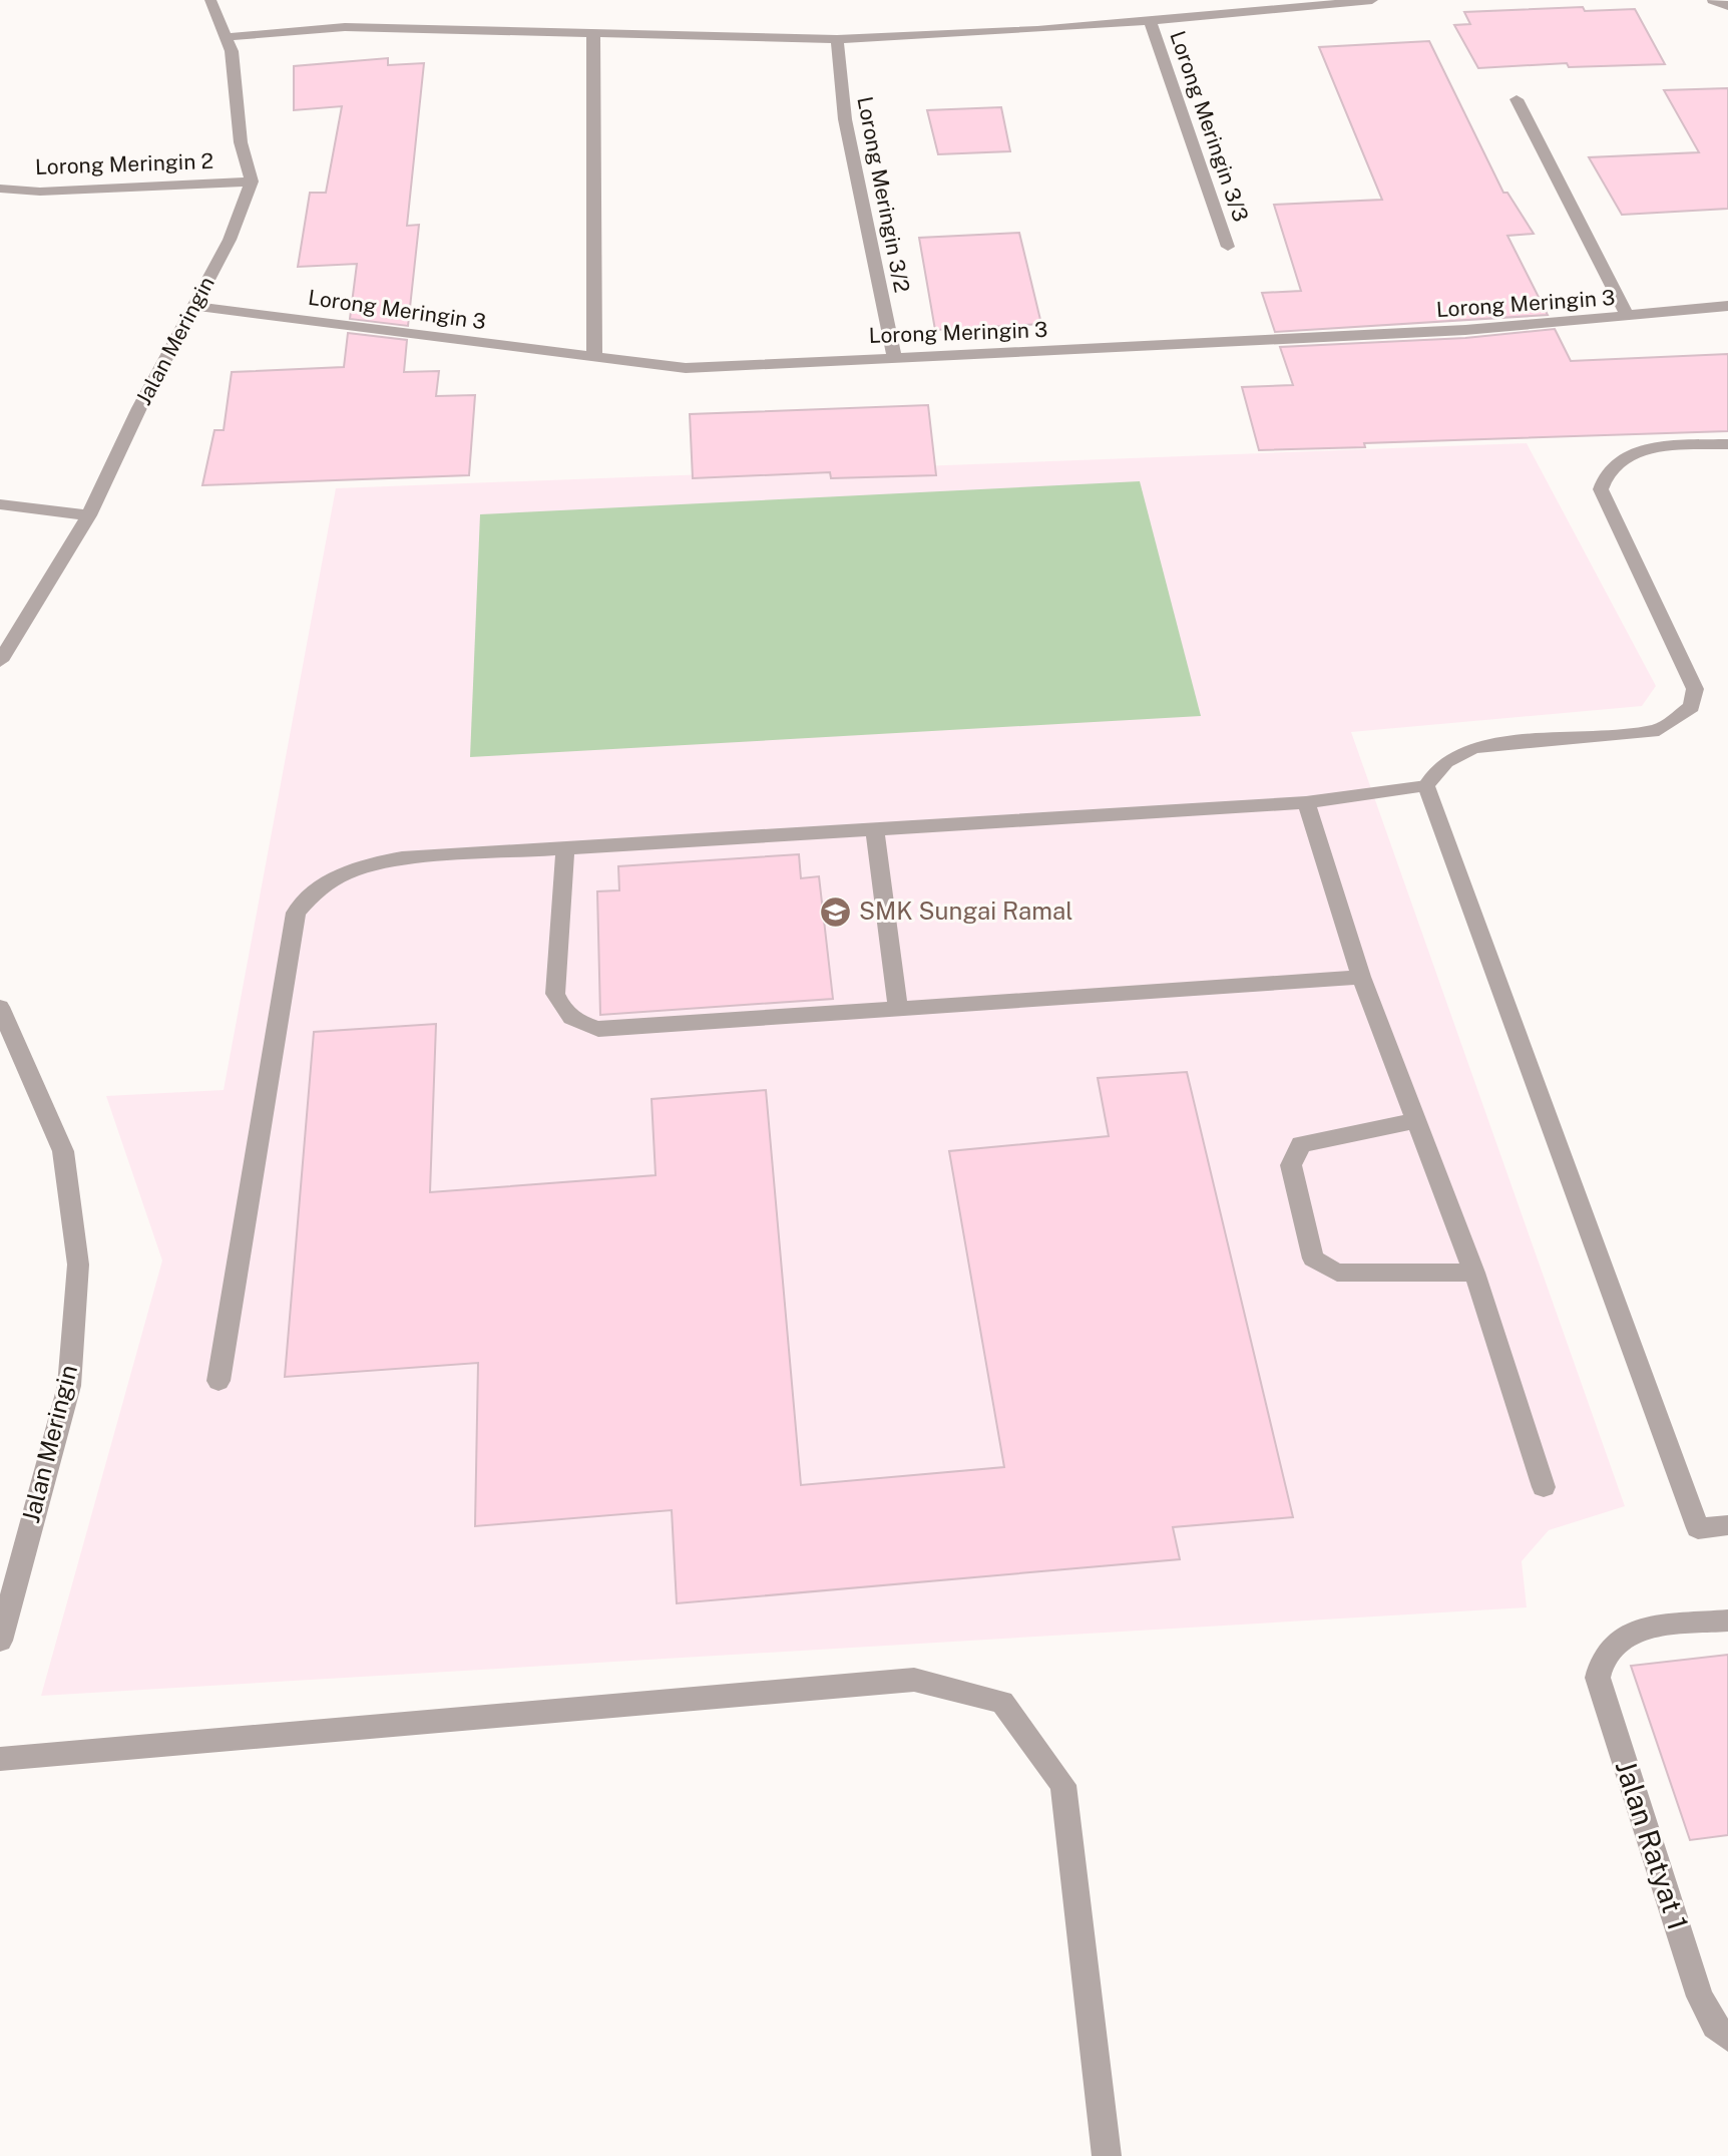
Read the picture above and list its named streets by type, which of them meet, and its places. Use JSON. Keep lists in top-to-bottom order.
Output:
{
  "streets": {
    "street": [
      "Lorong Meringin 3/3",
      "Lorong Meringin 2",
      "Lorong Meringin 3/2",
      "Lorong Meringin 3",
      "Jalan Meringin",
      "Jalan Ratyat 1"
    ]
  },
  "crossings": [
    ["Lorong Meringin 2", "Jalan Meringin"],
    ["Lorong Meringin 3/2", "Lorong Meringin 3"],
    ["Lorong Meringin 3", "Jalan Meringin"]
  ],
  "places": {
    "school or university": ["SMK Sungai Ramal"]
  }
}
